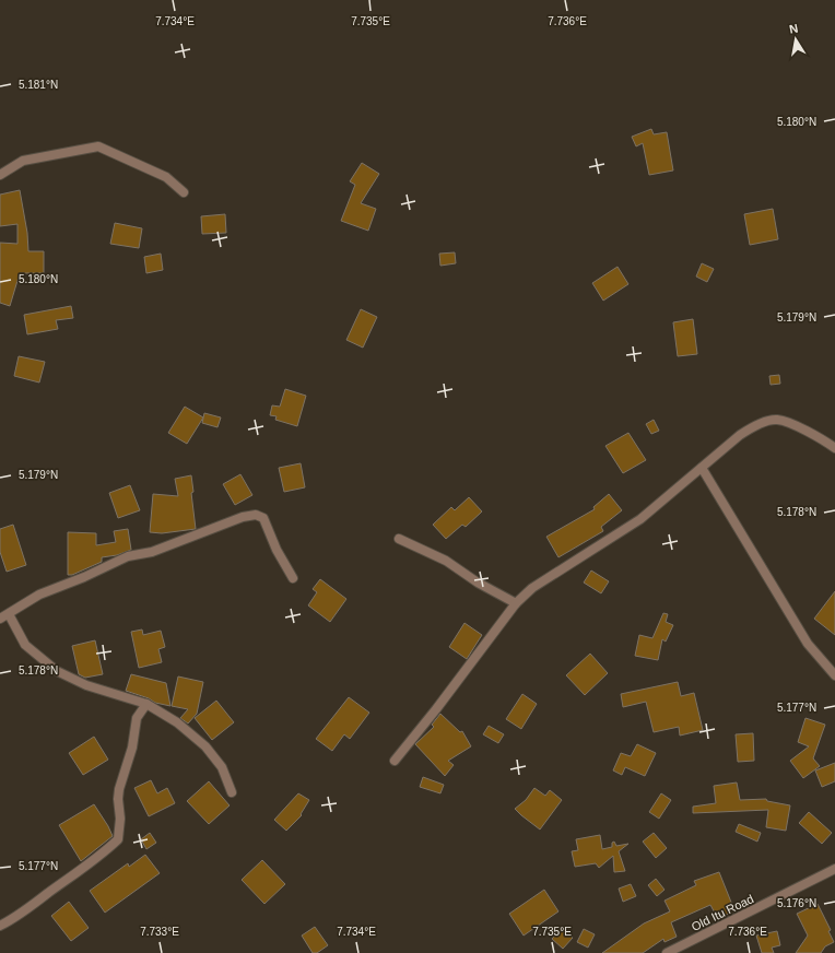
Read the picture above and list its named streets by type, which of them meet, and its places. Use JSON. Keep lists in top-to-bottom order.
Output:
{
  "streets": {
    "street": ["Old Itu Road"]
  },
  "north": "top",
  "coordinates": [
    "7.734°E",
    "7.735°E",
    "7.736°E",
    "5.181°N",
    "5.180°N",
    "5.179°N",
    "5.178°N",
    "5.177°N",
    "5.176°N",
    "7.733°E"
  ]
}
